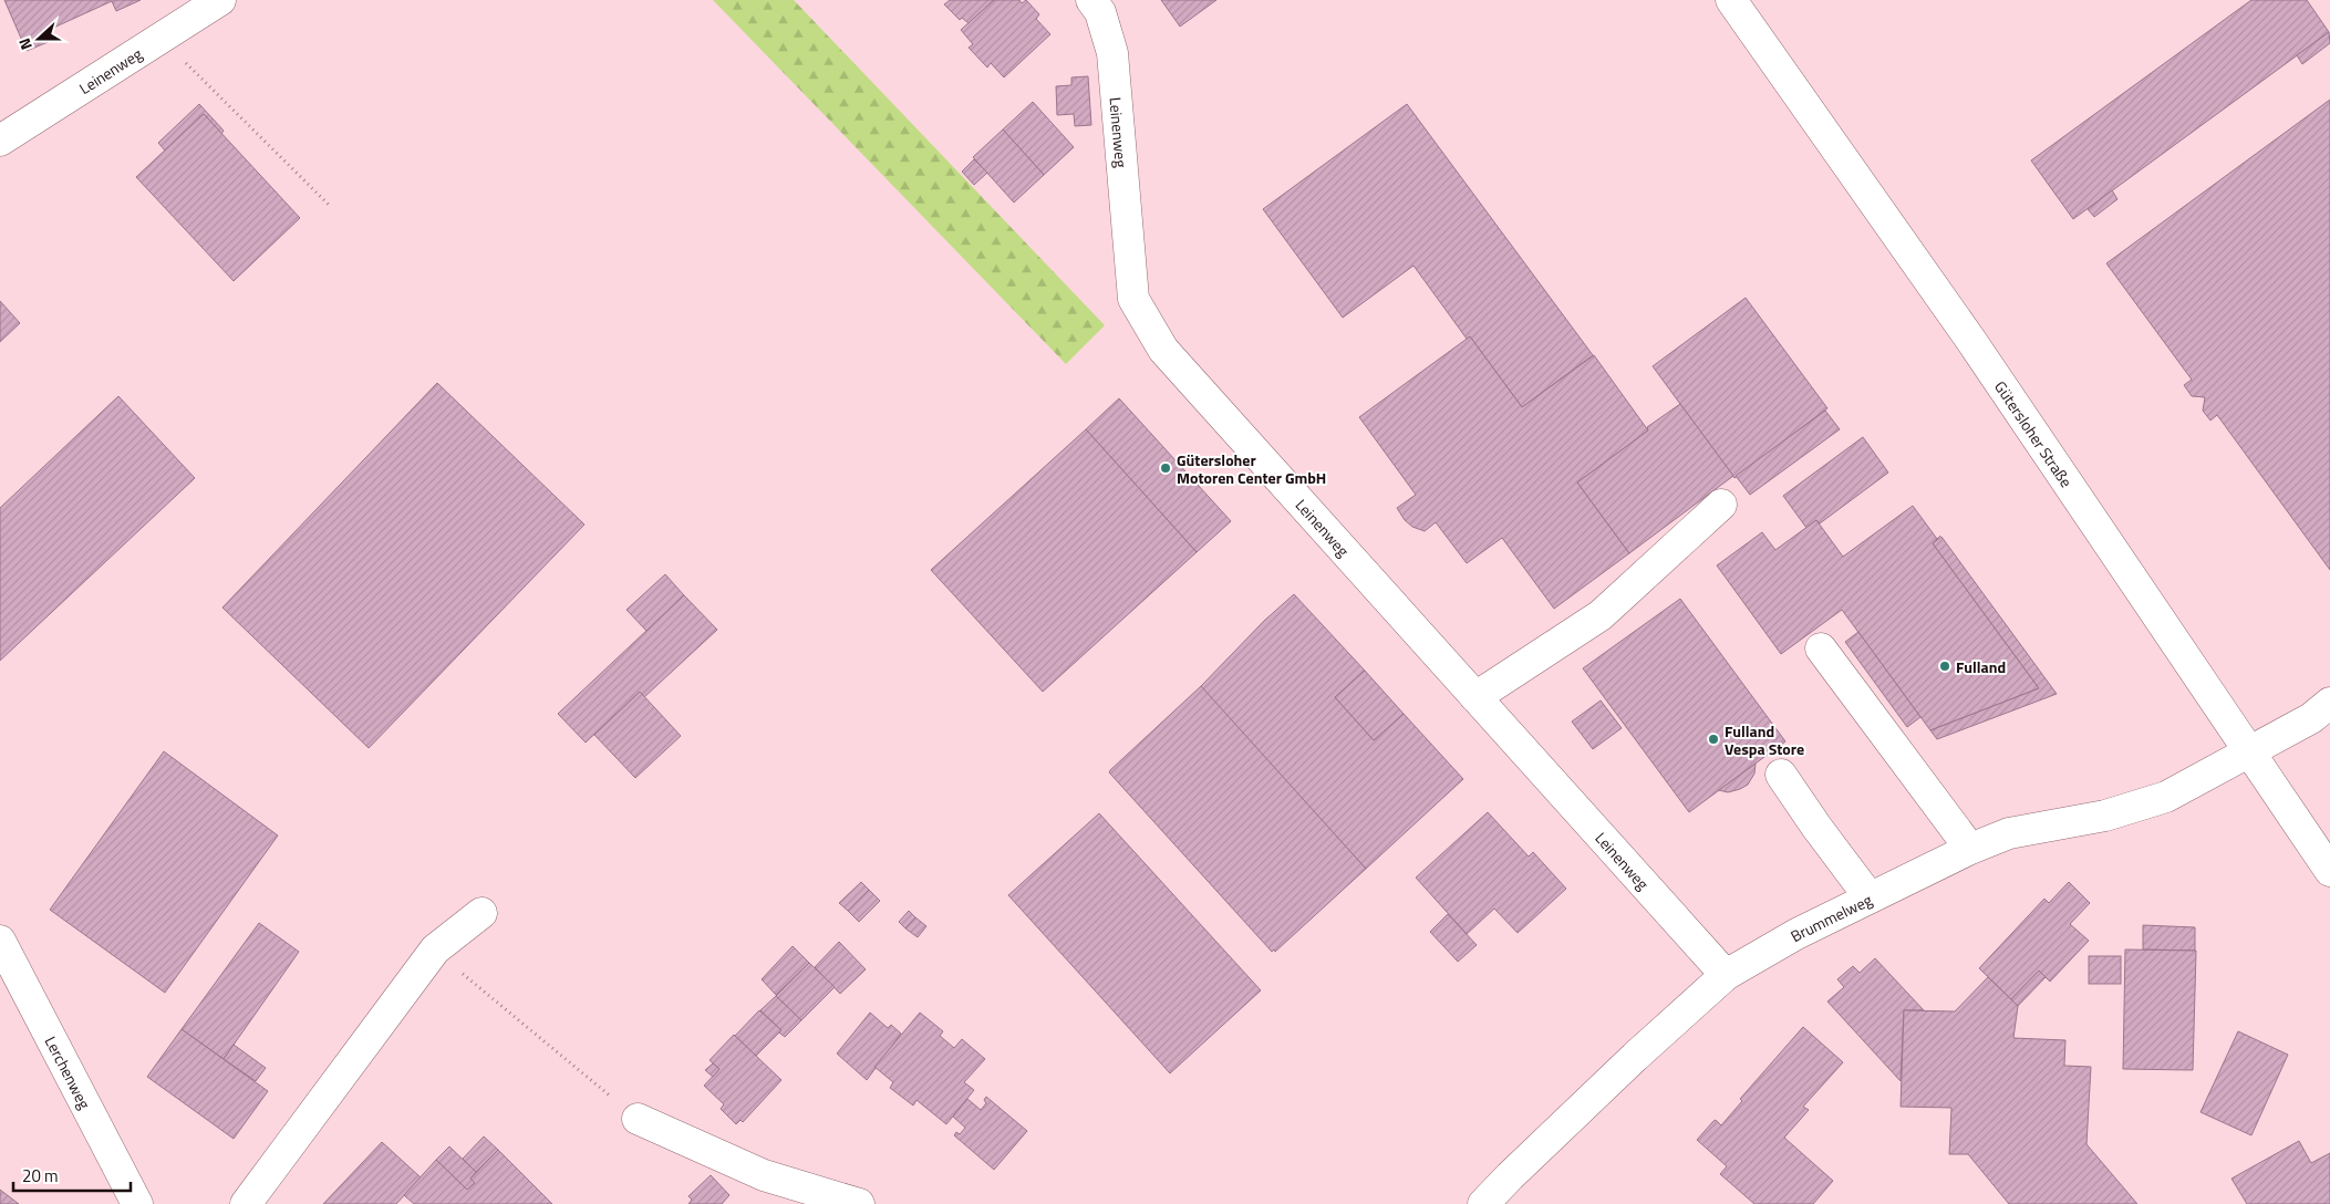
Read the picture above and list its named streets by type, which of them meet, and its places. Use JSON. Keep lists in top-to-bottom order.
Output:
{
  "streets": {
    "street": [
      "Leinenweg",
      "Gütersloher Straße",
      "Brummelweg",
      "Lerchenweg"
    ]
  },
  "crossings": [
    ["Leinenweg", "Brummelweg"],
    ["Gütersloher Straße", "Brummelweg"]
  ],
  "places": ["Gütersloher Motoren Center GmbH", "Fulland", "Fulland Vespa Store"],
  "scale_bar": "20 m",
  "north": "left"
}
